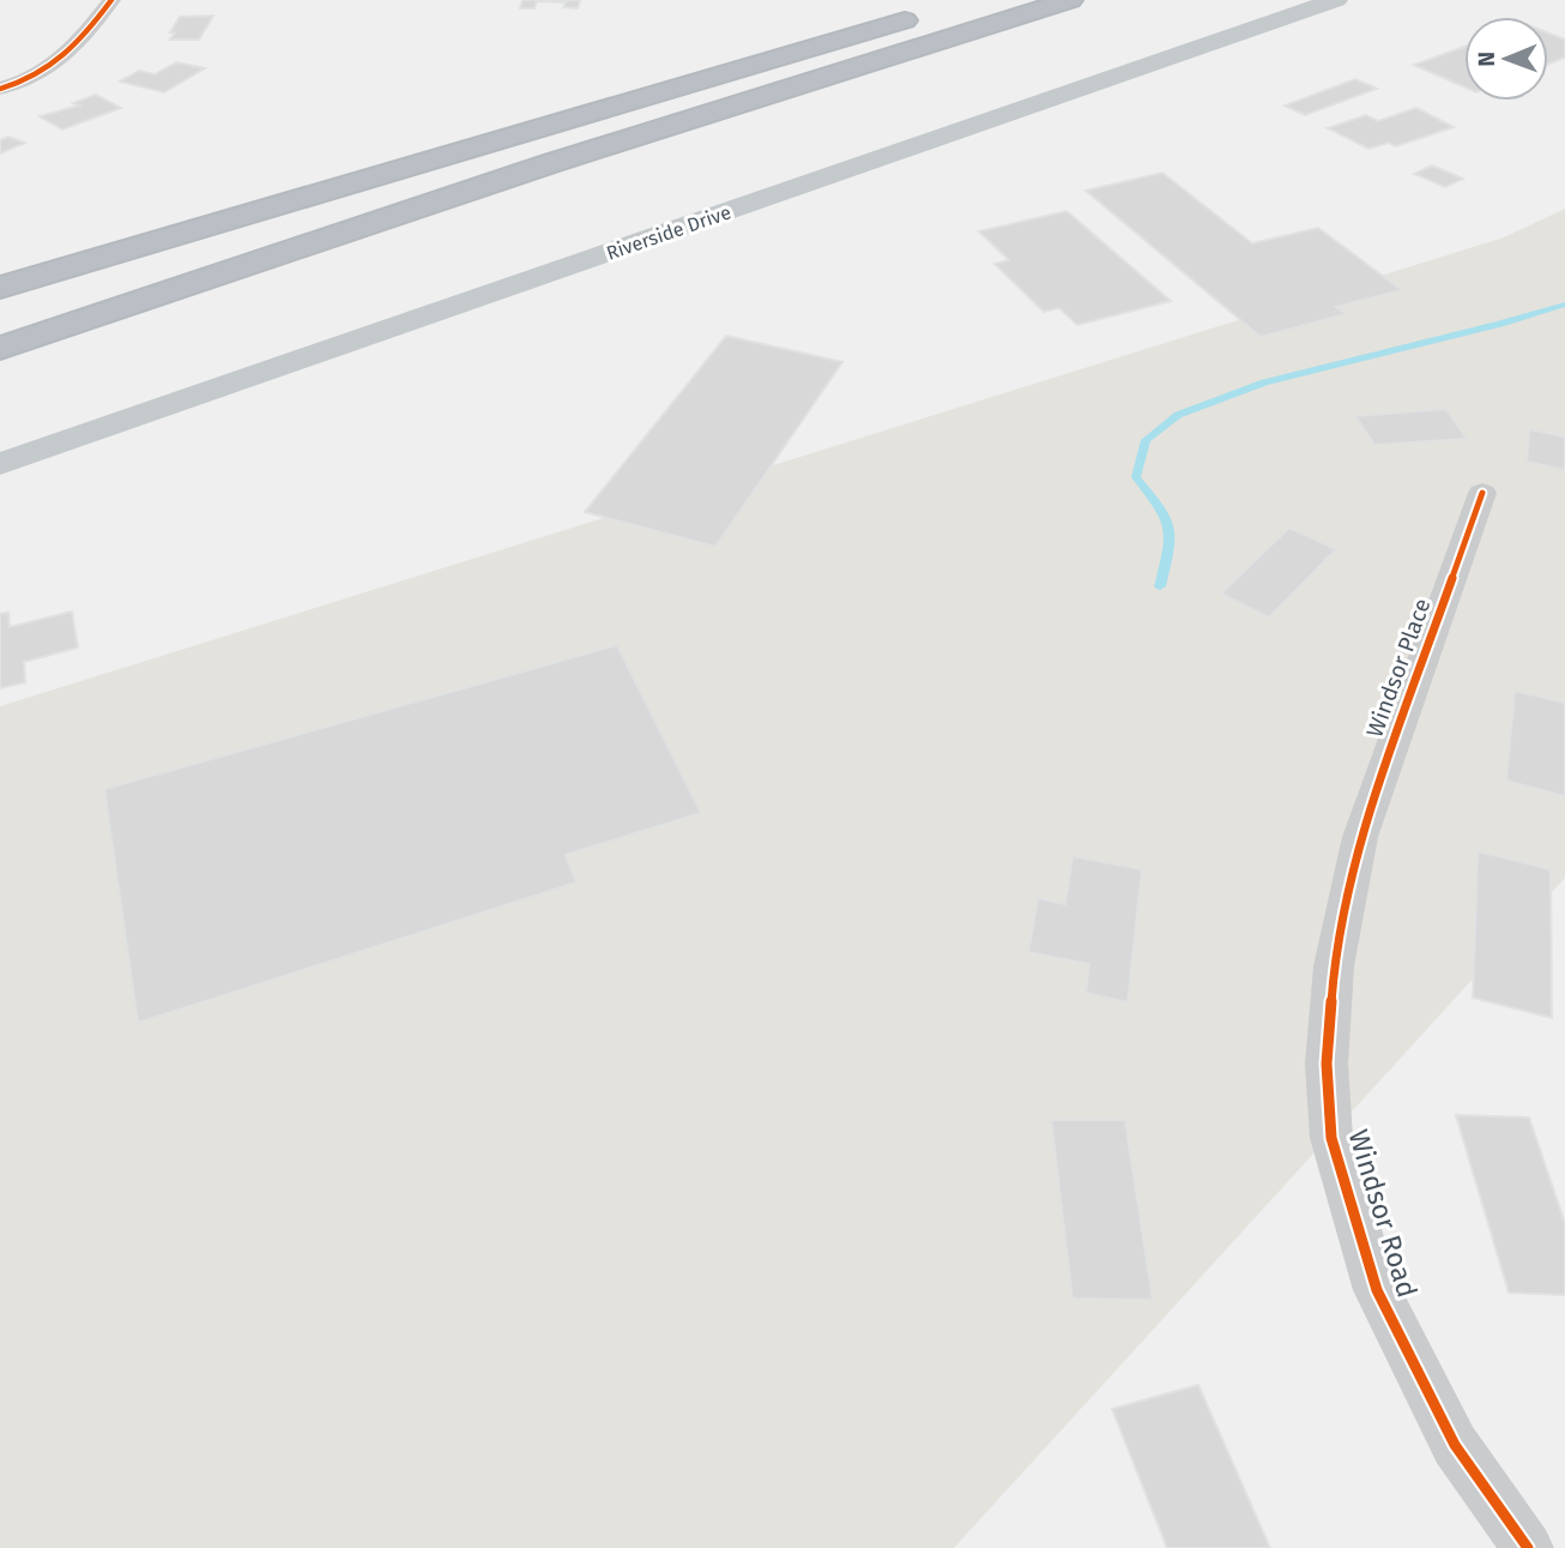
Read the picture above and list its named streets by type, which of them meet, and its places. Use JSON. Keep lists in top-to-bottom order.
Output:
{
  "streets": {
    "main road": ["Riverside Drive"],
    "street": ["Windsor Place", "Windsor Road"]
  },
  "crossings": [
    ["Windsor Place", "Windsor Road"]
  ],
  "north": "left"
}
